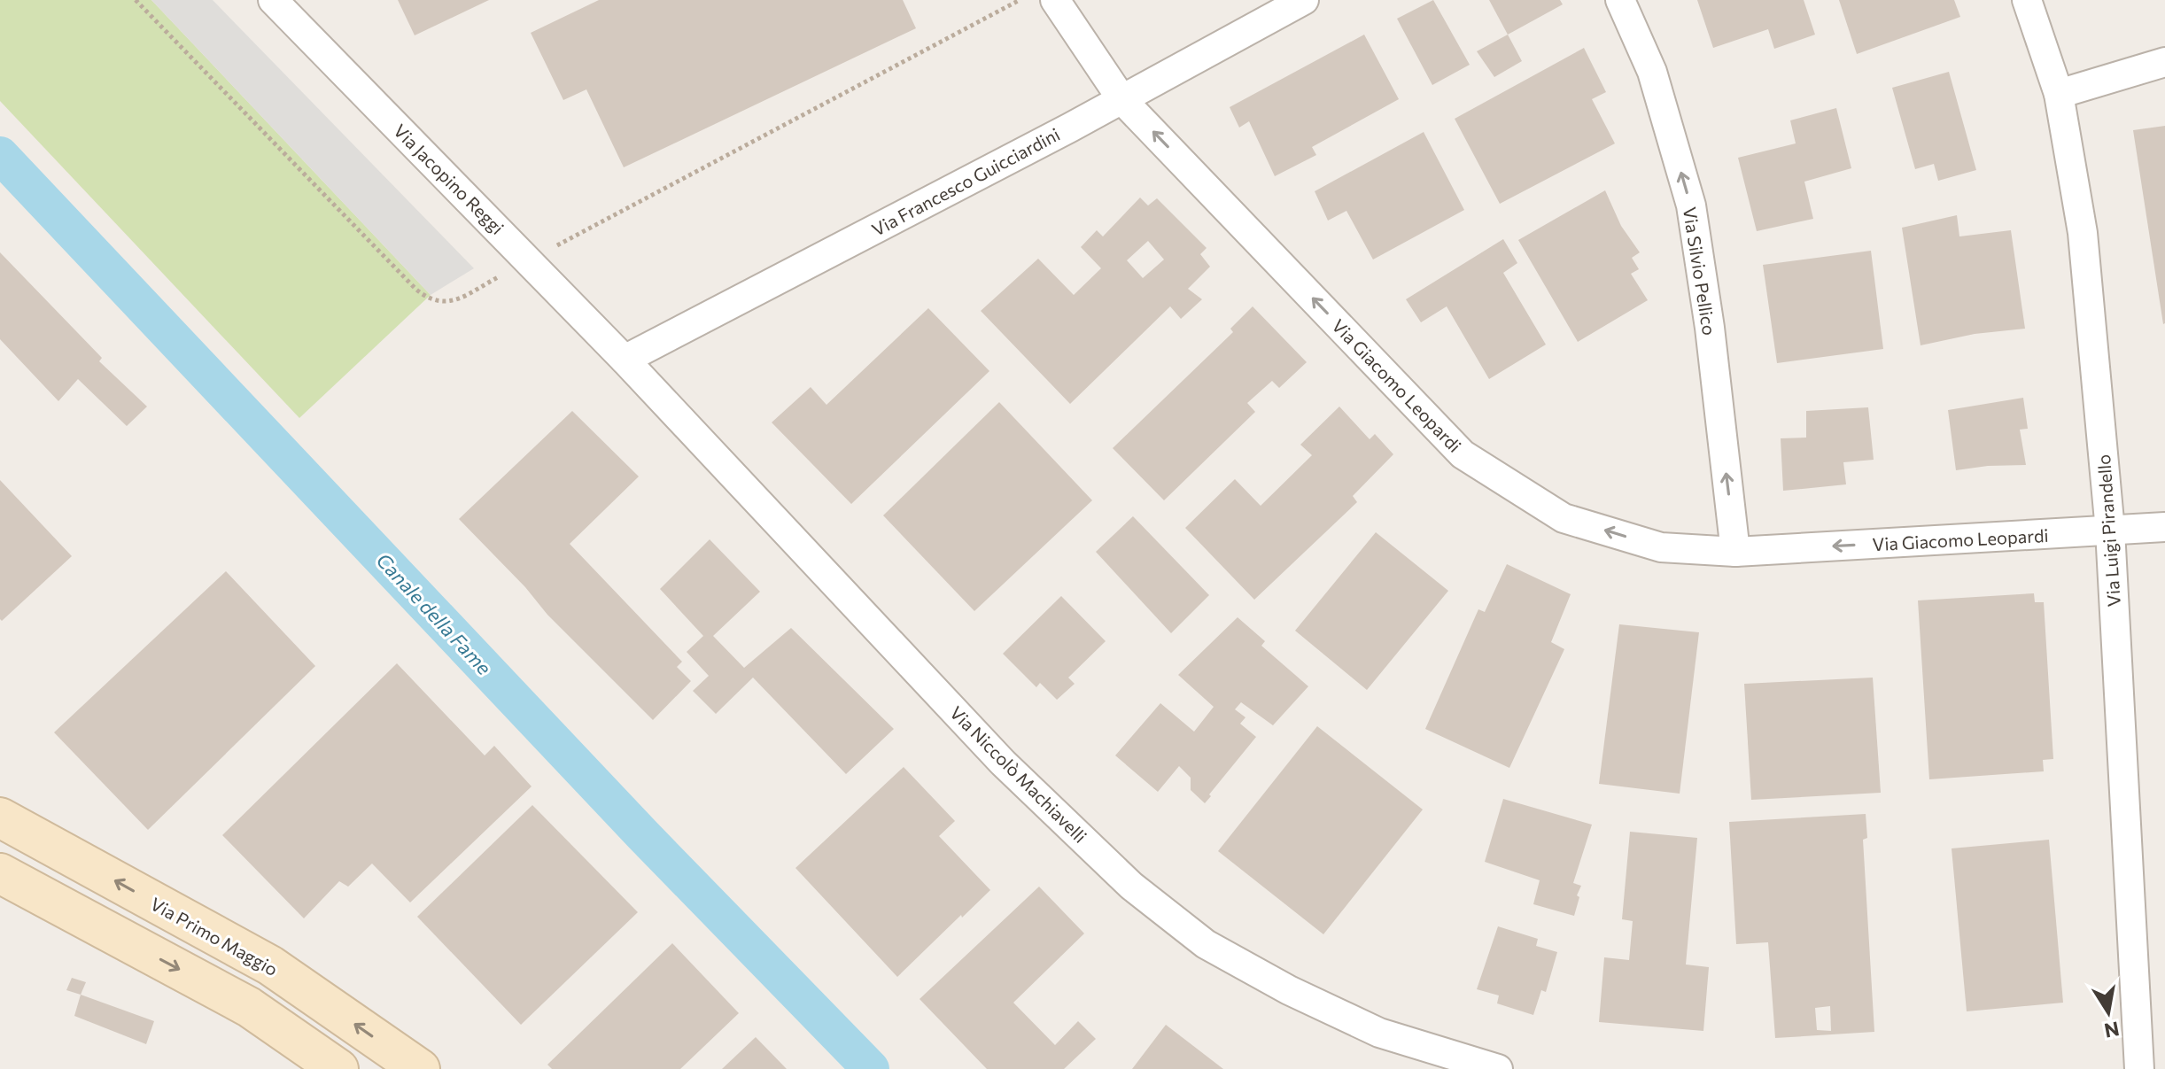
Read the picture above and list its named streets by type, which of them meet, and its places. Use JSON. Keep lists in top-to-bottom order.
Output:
{
  "streets": {
    "main road": ["Via Primo Maggio"],
    "street": [
      "Via Jacopino Reggi",
      "Via Francesco Guicciardini",
      "Via Silvio Pellico",
      "Via Giacomo Leopardi",
      "Via Luigi Pirandello",
      "Via Niccolò Machiavelli"
    ]
  },
  "crossings": [
    ["Via Jacopino Reggi", "Via Francesco Guicciardini"],
    ["Via Jacopino Reggi", "Via Niccolò Machiavelli"],
    ["Via Francesco Guicciardini", "Via Giacomo Leopardi"],
    ["Via Francesco Guicciardini", "Via Niccolò Machiavelli"],
    ["Via Silvio Pellico", "Via Giacomo Leopardi"],
    ["Via Giacomo Leopardi", "Via Luigi Pirandello"]
  ],
  "one_way": ["Via Silvio Pellico", "Via Giacomo Leopardi"],
  "water": ["Canale della Fame"],
  "north": "bottom"
}
